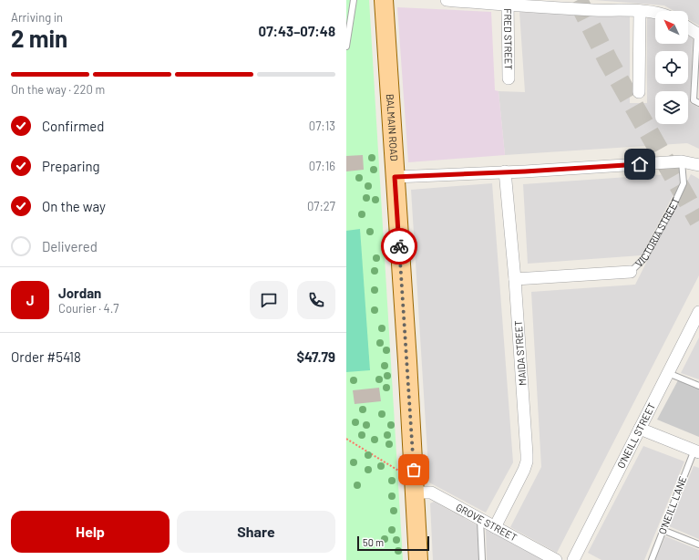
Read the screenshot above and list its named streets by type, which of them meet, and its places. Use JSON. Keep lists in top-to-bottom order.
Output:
{
  "streets": {
    "main road": ["BALMAIN ROAD"],
    "street": [
      "FRED STREET",
      "VICTORIA STREET",
      "MAIDA STREET",
      "O'NEILL STREET",
      "GROVE STREET"
    ],
    "lane": ["O'NEILL LANE"]
  },
  "crossings": [
    ["BALMAIN ROAD", "GROVE STREET"],
    ["VICTORIA STREET", "MAIDA STREET"],
    ["MAIDA STREET", "GROVE STREET"]
  ],
  "scale_bar": "50 m",
  "north": "top left",
  "page": {
    "heading": ["2 min", "Arriving in", "07:43–07:48"],
    "panel": [
      "Jordan",
      "Courier · 4.7",
      "Order #5418",
      "$47.79"
    ],
    "bar": "On the way · 220 m",
    "list": [
      ["Confirmed", "07:13"],
      ["Preparing", "07:16"],
      ["On the way", "07:27"],
      "Delivered"
    ],
    "round": "J",
    "buttons": ["Help", "Share"],
    "scale": "50 m"
  }
}
